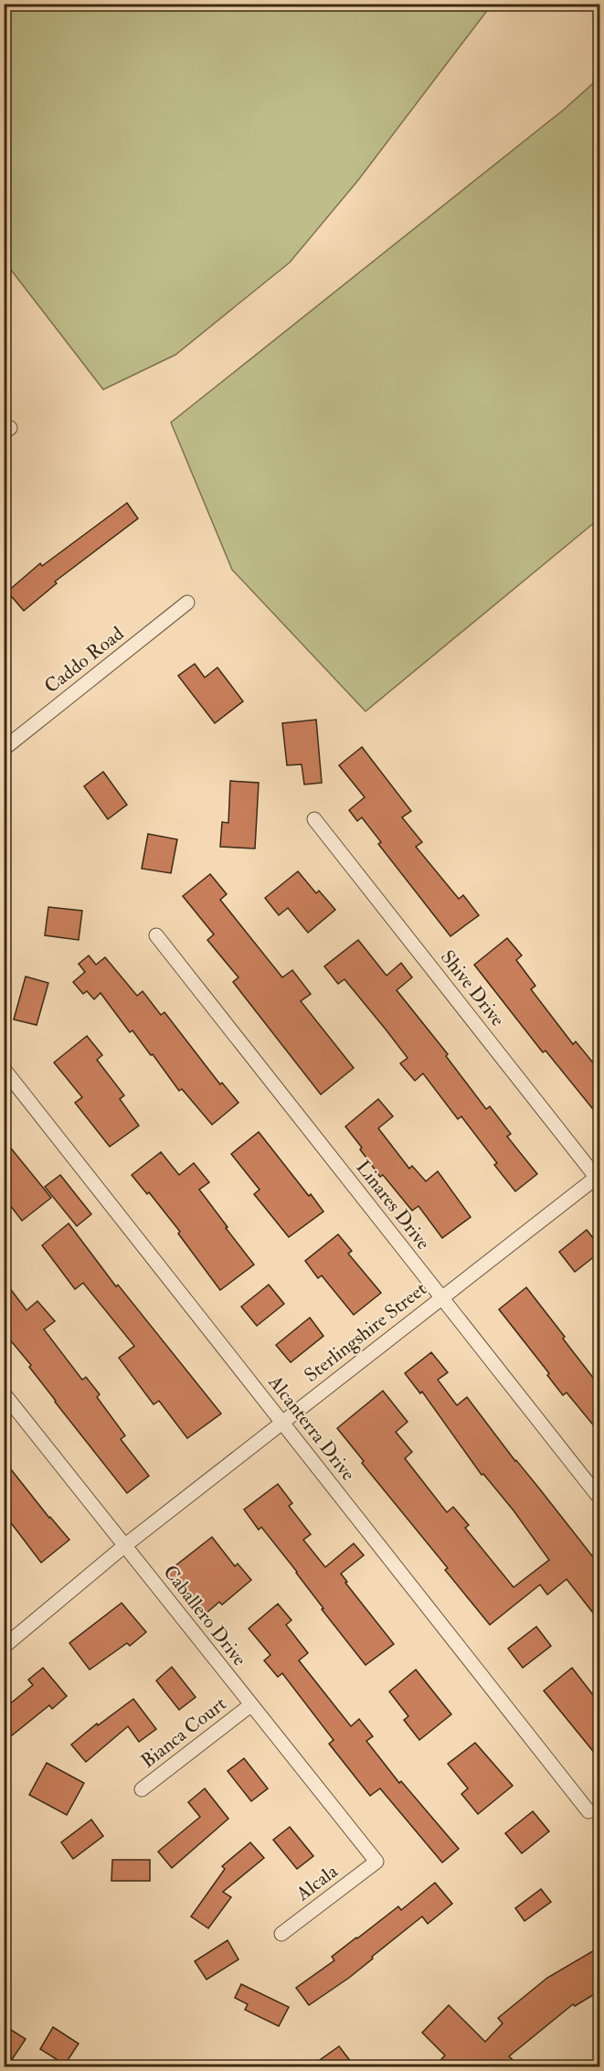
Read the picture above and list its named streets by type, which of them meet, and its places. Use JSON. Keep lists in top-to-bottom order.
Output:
{
  "streets": {
    "street": [
      "Caddo Road",
      "Shive Drive",
      "Linares Drive",
      "Sterlingshire Street",
      "Alcanterra Drive",
      "Caballero Drive",
      "Bianca Court",
      "Alcala"
    ]
  },
  "crossings": [
    ["Shive Drive", "Sterlingshire Street"],
    ["Linares Drive", "Sterlingshire Street"],
    ["Sterlingshire Street", "Alcanterra Drive"],
    ["Sterlingshire Street", "Caballero Drive"],
    ["Caballero Drive", "Bianca Court"],
    ["Caballero Drive", "Alcala"]
  ]
}
